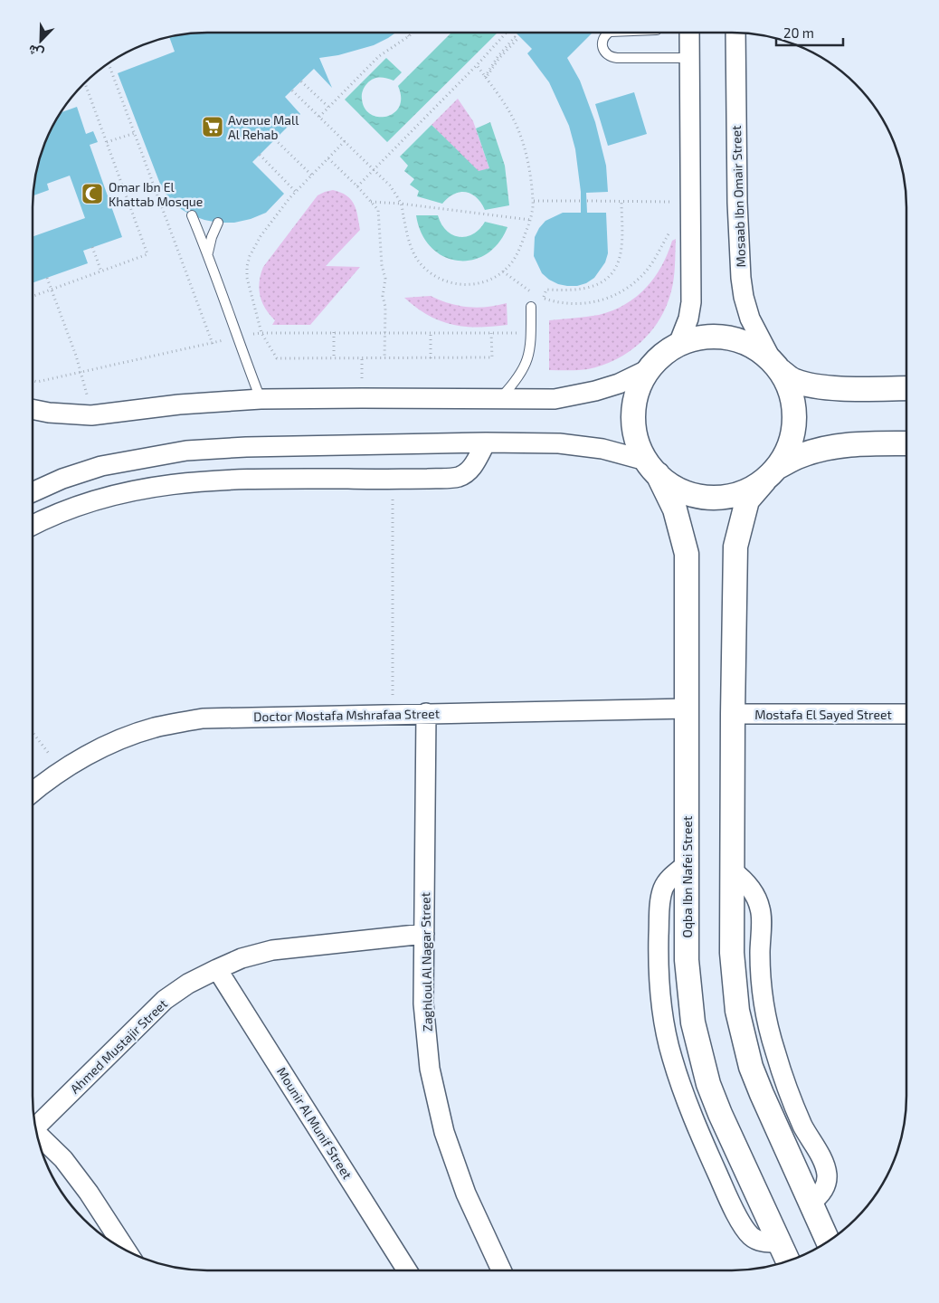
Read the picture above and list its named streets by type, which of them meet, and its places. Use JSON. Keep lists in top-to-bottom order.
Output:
{
  "streets": {
    "street": [
      "Mosaab Ibn Omair Street",
      "Mostafa El Sayed Street",
      "Doctor Mostafa Mshrafaa Street",
      "Oqba Ibn Nafei Street",
      "Zaghloul Al Nagar Street",
      "Ahmed Mustajir Street",
      "Mounir Al Munif Street"
    ]
  },
  "crossings": [
    ["Mosaab Ibn Omair Street", "Oqba Ibn Nafei Street"],
    ["Doctor Mostafa Mshrafaa Street", "Oqba Ibn Nafei Street"],
    ["Doctor Mostafa Mshrafaa Street", "Zaghloul Al Nagar Street"],
    ["Zaghloul Al Nagar Street", "Ahmed Mustajir Street"],
    ["Ahmed Mustajir Street", "Mounir Al Munif Street"]
  ],
  "places": {
    "supermarket": ["Avenue Mall Al Rehab"],
    "mosque": ["Omar Ibn El Khattab Mosque"]
  },
  "scale_bar": "20 m",
  "north": "bottom left"
}
